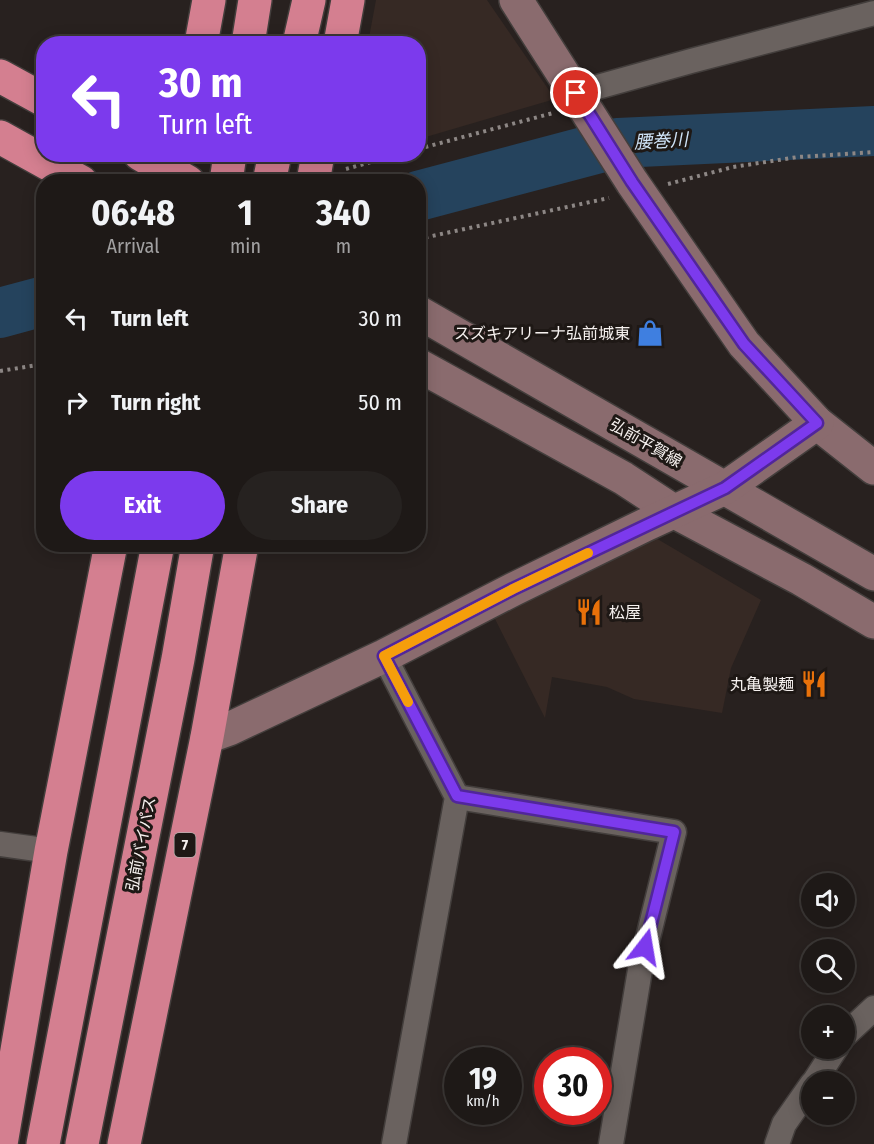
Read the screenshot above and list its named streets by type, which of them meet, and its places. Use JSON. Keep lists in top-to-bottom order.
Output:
{
  "streets": {
    "highway": ["弘前バイパス", "7"],
    "main road": ["弘前平賀線"]
  },
  "water": ["腰巻川"],
  "places": {
    "shop": ["スズキアリーナ弘前城東"],
    "restaurant": ["松屋", "丸亀製麺"]
  },
  "page": {
    "turn": ["30 m", "Turn left"],
    "eta": [
      "06:48",
      "Arrival",
      "1",
      "min",
      "340",
      "m"
    ],
    "list": [
      {
        "name": "Turn left",
        "value": "30 m"
      },
      {
        "name": "Turn right",
        "value": "50 m"
      }
    ],
    "buttons": ["Exit", "Share"],
    "map_buttons": ["+", "−"],
    "speed": "19 km/h",
    "limit": "30"
  }
}
